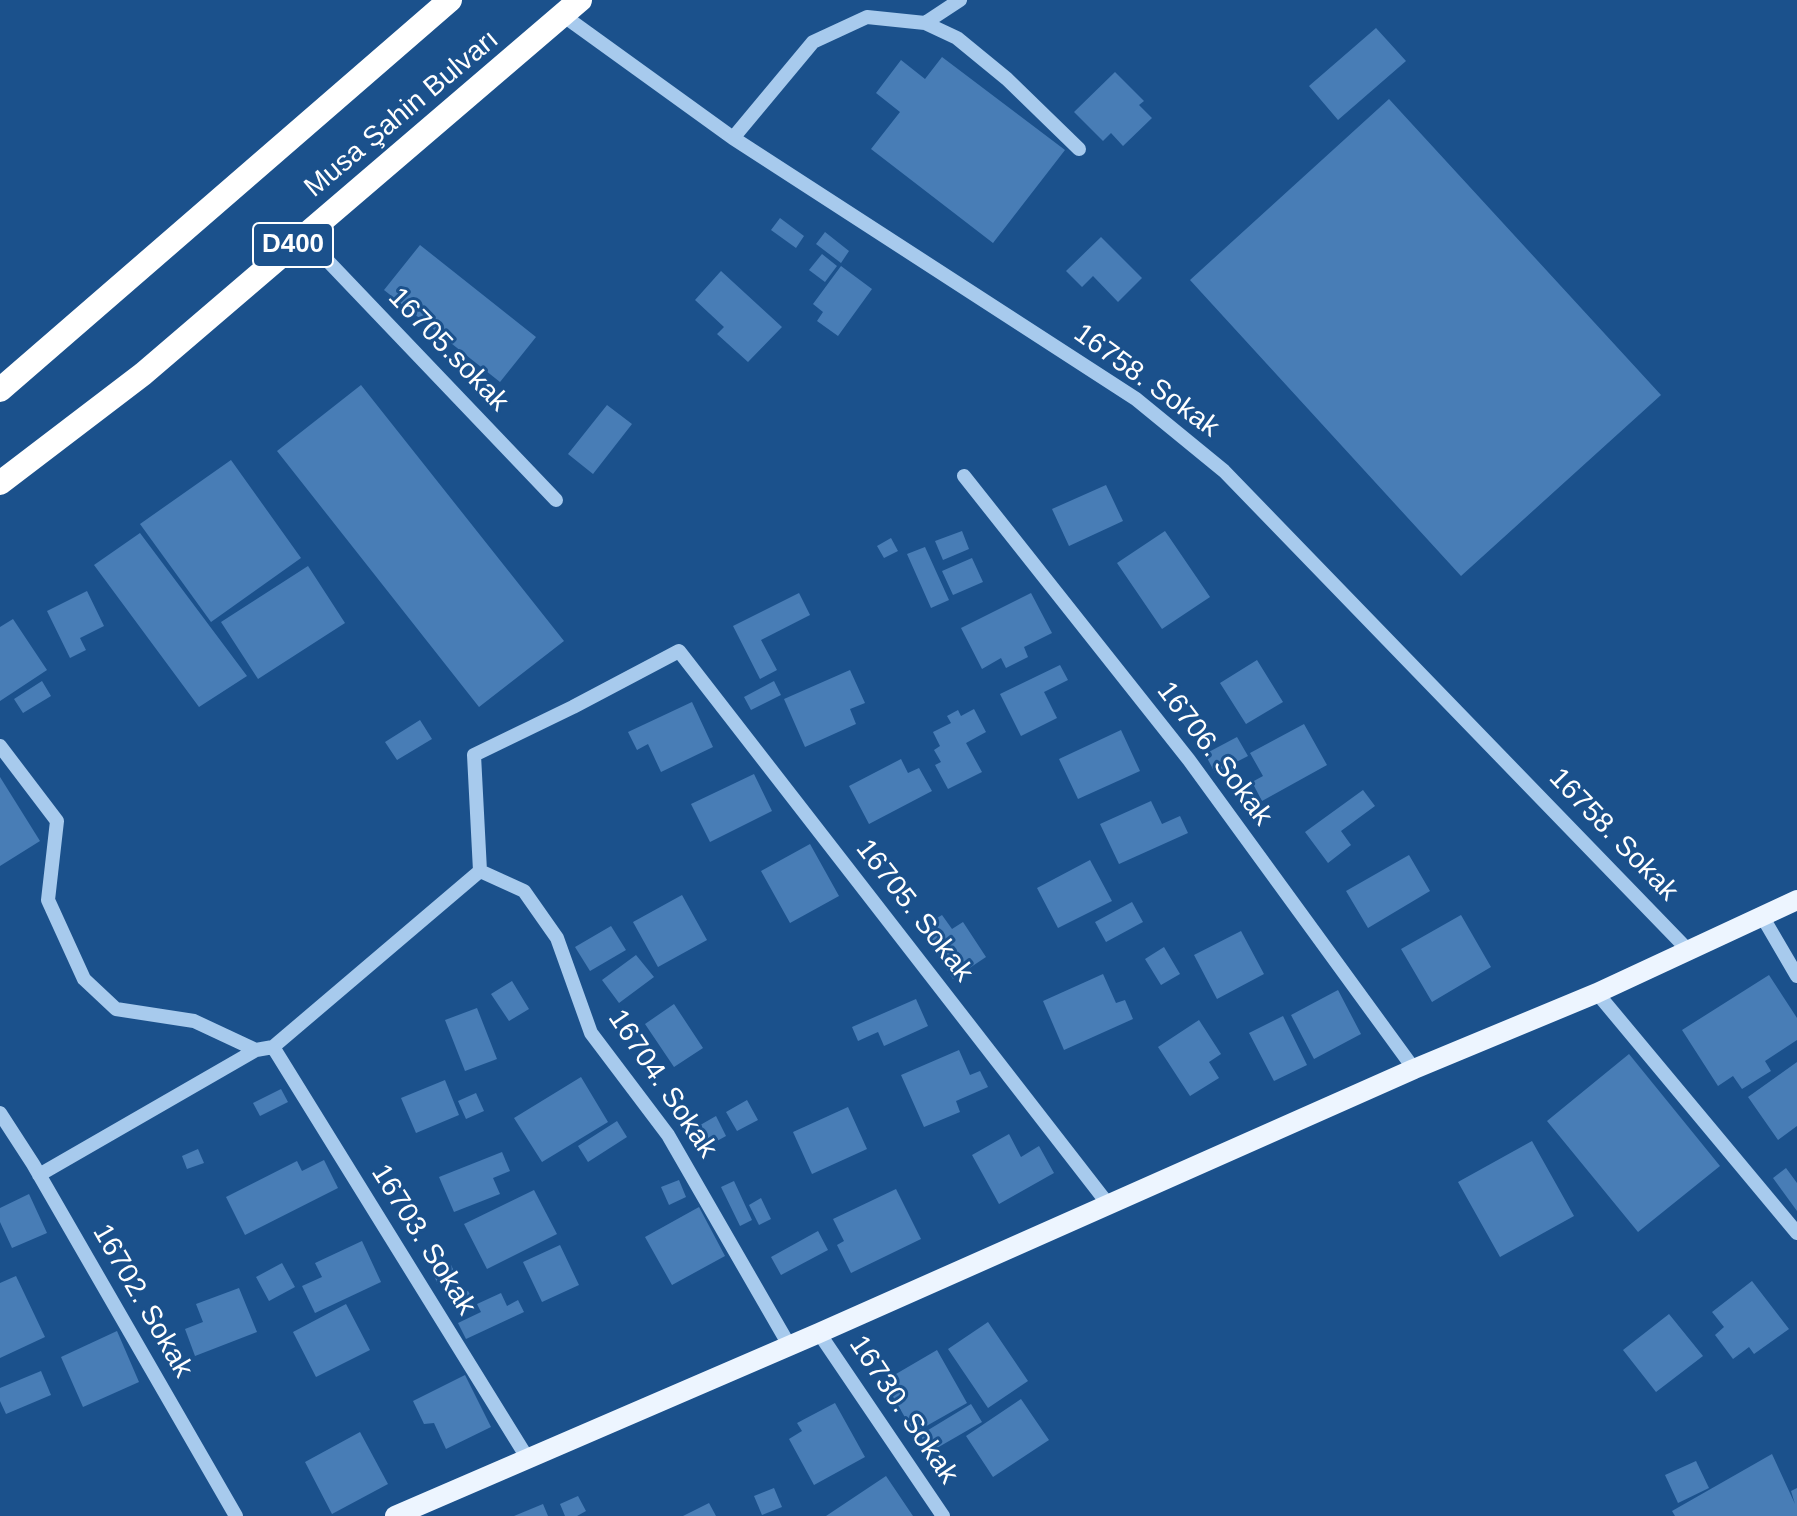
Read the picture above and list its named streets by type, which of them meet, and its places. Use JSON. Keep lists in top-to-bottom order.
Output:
{
  "streets": {
    "highway": ["Musa Şahin Bulvarı", "D400"],
    "street": [
      "16705.sokak",
      "16758. Sokak",
      "16706. Sokak",
      "16705. Sokak",
      "16704. Sokak",
      "16703. Sokak",
      "16702. Sokak",
      "16730. Sokak"
    ]
  },
  "crossings": [
    ["Musa Şahin Bulvarı", "16705.sokak"],
    ["Musa Şahin Bulvarı", "16758. Sokak"],
    ["16705. Sokak", "16704. Sokak"]
  ]
}
